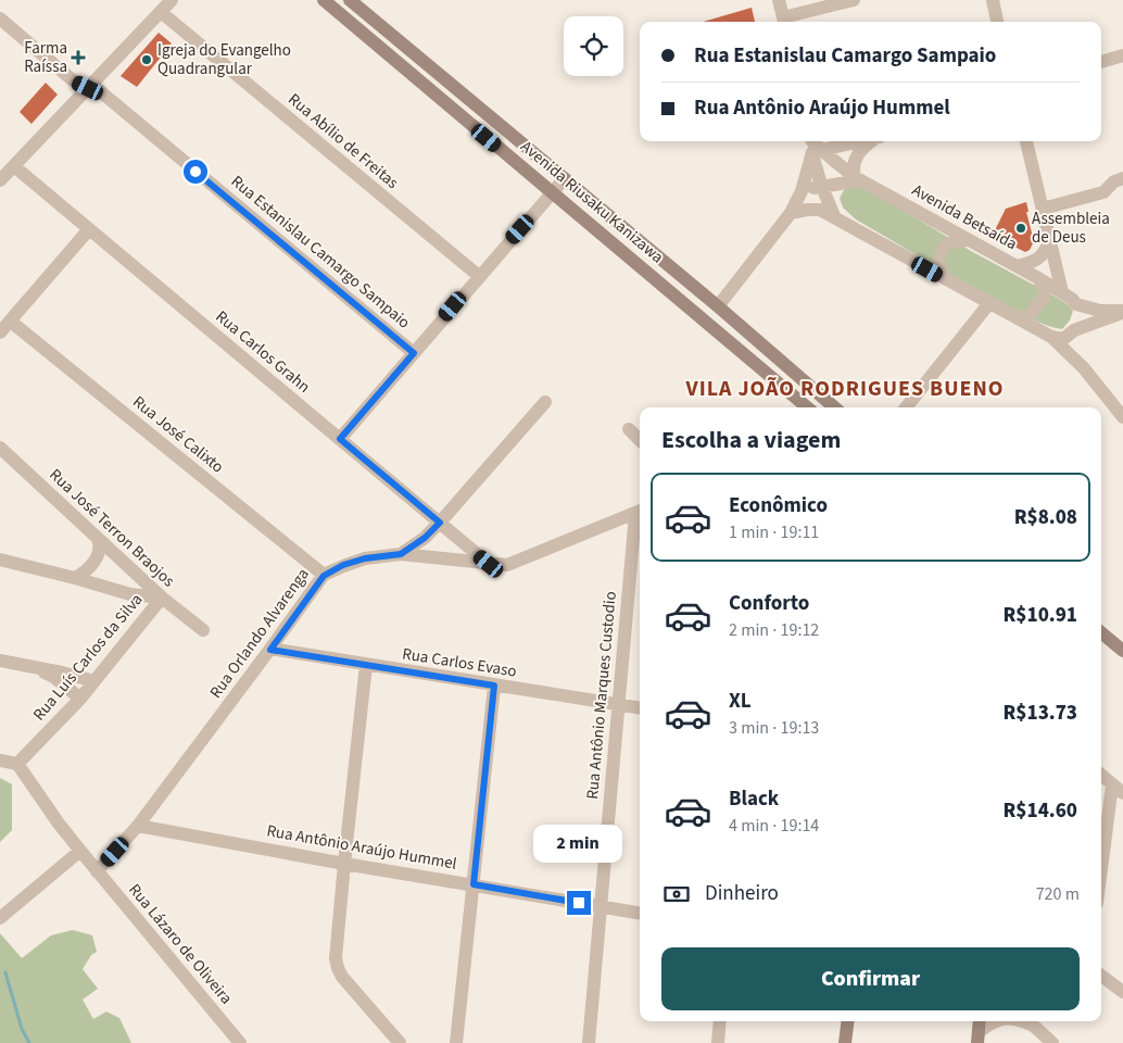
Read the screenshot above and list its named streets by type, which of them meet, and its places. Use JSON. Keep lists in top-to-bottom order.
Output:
{
  "streets": {
    "street": [
      "Rua Abílio de Freitas",
      "Avenida Riusaku Kanizawa",
      "Avenida Betsaída",
      "Rua Estanislau Camargo Sampaio",
      "Rua Carlos Grahn",
      "Rua José Calixto",
      "Rua José Terron Braojos",
      "Rua Orlando Alvarenga",
      "Rua Luís Carlos da Silva",
      "Rua Carlos Evaso",
      "Rua Antônio Marques Custodio",
      "Rua Antônio Araújo Hummel",
      "Rua Lázaro de Oliveira"
    ]
  },
  "crossings": [
    ["Rua Carlos Grahn", "Rua Orlando Alvarenga"],
    ["Rua José Calixto", "Rua Orlando Alvarenga"],
    ["Rua José Terron Braojos", "Rua Luís Carlos da Silva"],
    ["Rua Orlando Alvarenga", "Rua Carlos Evaso"],
    ["Rua Orlando Alvarenga", "Rua Antônio Marques Custodio"],
    ["Rua Orlando Alvarenga", "Rua Antônio Araújo Hummel"],
    ["Rua Orlando Alvarenga", "Rua Lázaro de Oliveira"],
    ["Rua Luís Carlos da Silva", "Rua Lázaro de Oliveira"],
    ["Rua Carlos Evaso", "Rua Antônio Marques Custodio"],
    ["Rua Antônio Marques Custodio", "Rua Antônio Araújo Hummel"]
  ],
  "districts": ["VILA JOÃO RODRIGUES BUENO"],
  "places": {
    "health": ["Farma Raíssa"],
    "other": ["Igreja do Evangelho Quadrangular", "Assembleia de Deus"]
  },
  "page": {
    "banner": ["Rua Estanislau Camargo Sampaio", "Rua Antônio Araújo Hummel"],
    "heading": "Escolha a viagem",
    "list": [
      {
        "name": "Econômico",
        "note": "1 min · 19:11",
        "value": "R$8.08"
      },
      {
        "name": "Conforto",
        "note": "2 min · 19:12",
        "value": "R$10.91"
      },
      {
        "name": "XL",
        "note": "3 min · 19:13",
        "value": "R$13.73"
      },
      {
        "name": "Black",
        "note": "4 min · 19:14",
        "value": "R$14.60"
      }
    ],
    "bubble": "2 min",
    "pay": ["Dinheiro", "720 m"],
    "buttons": "Confirmar"
  }
}
